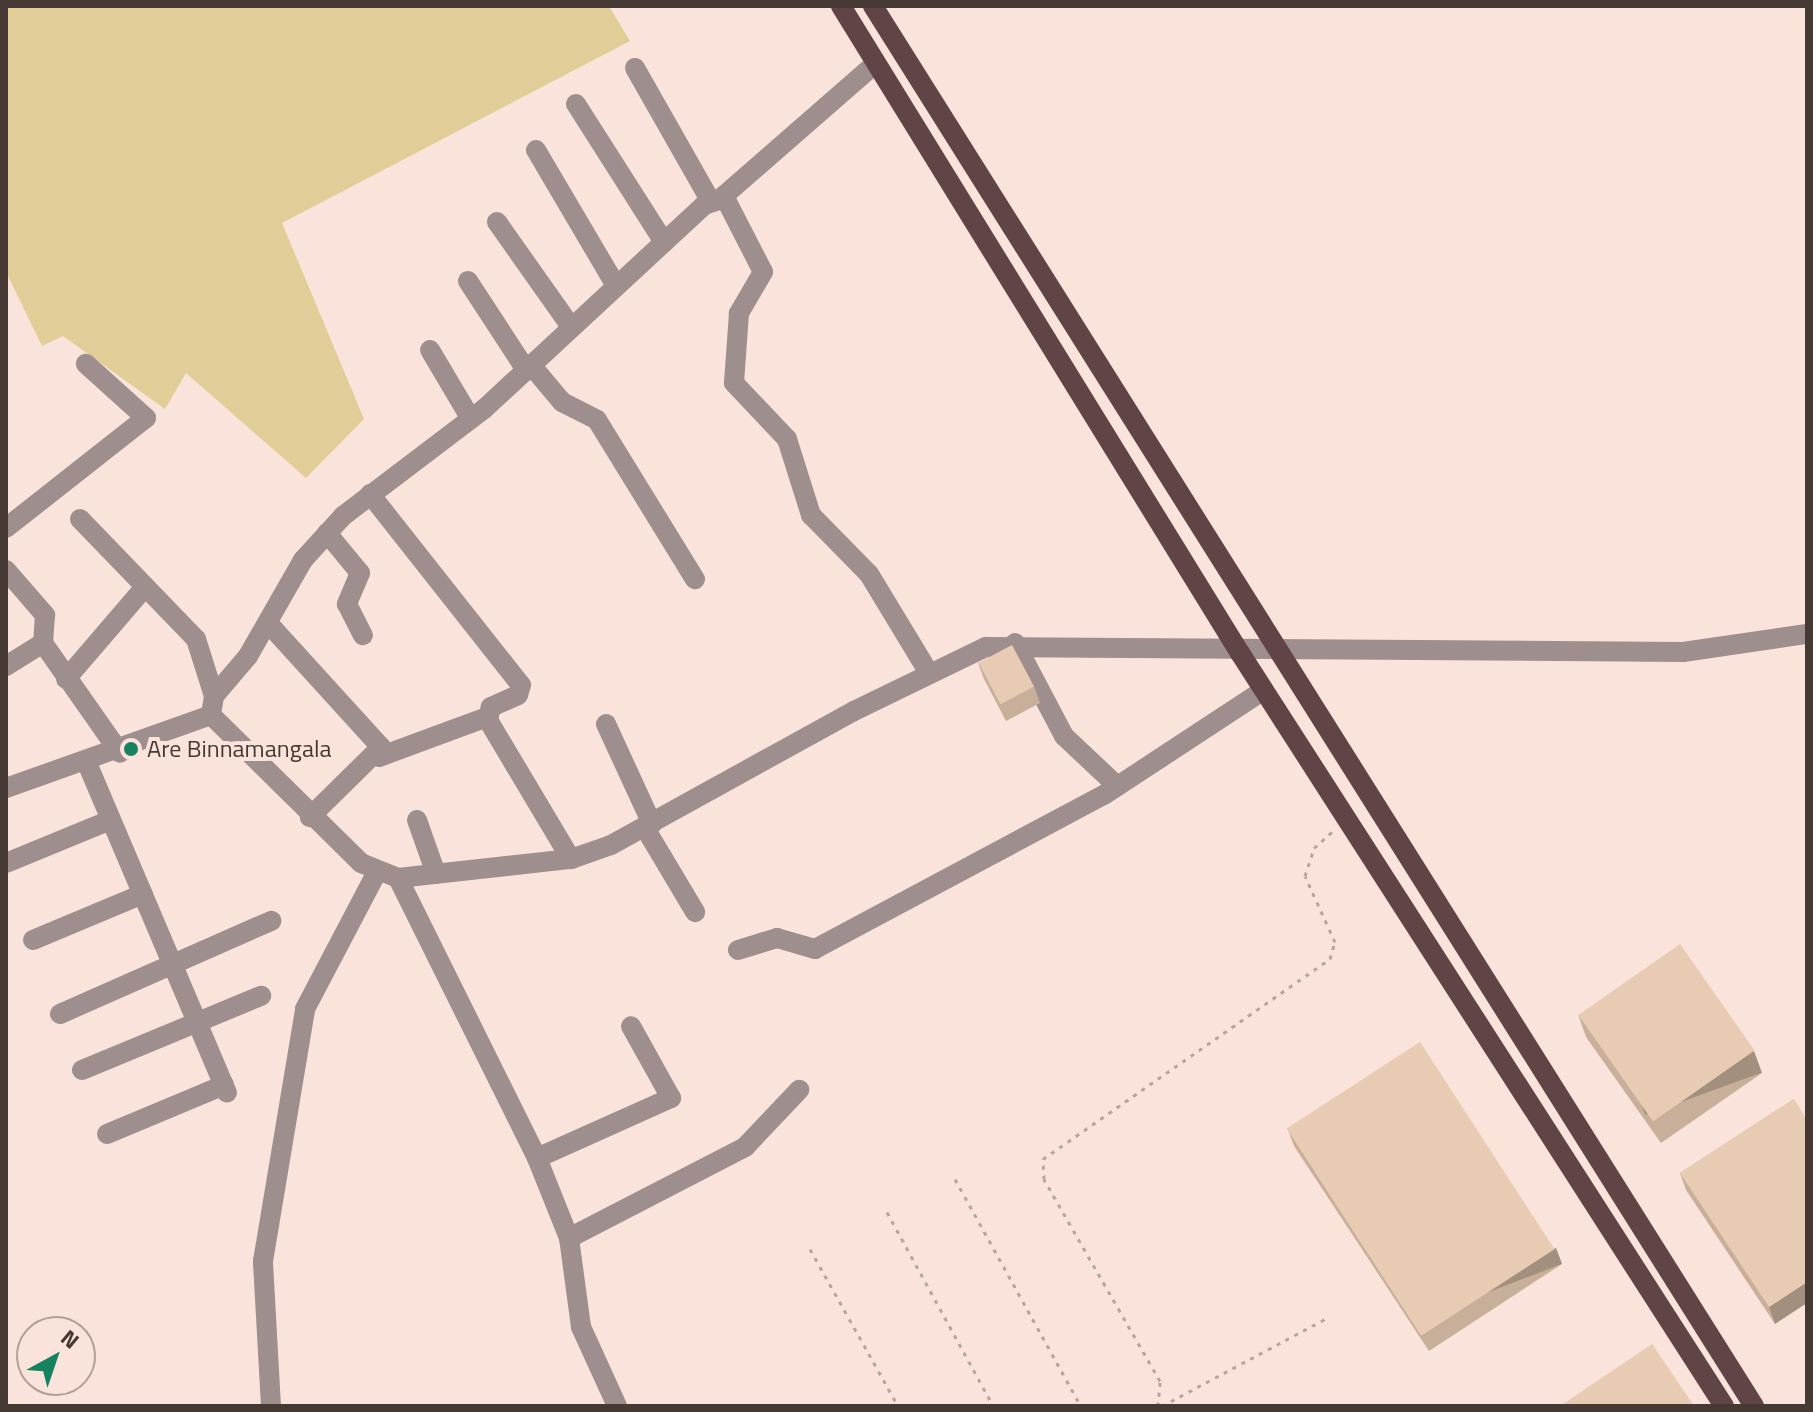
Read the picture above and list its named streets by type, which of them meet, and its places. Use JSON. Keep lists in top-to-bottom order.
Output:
{
  "places": ["Are Binnamangala"],
  "north": "top right"
}
